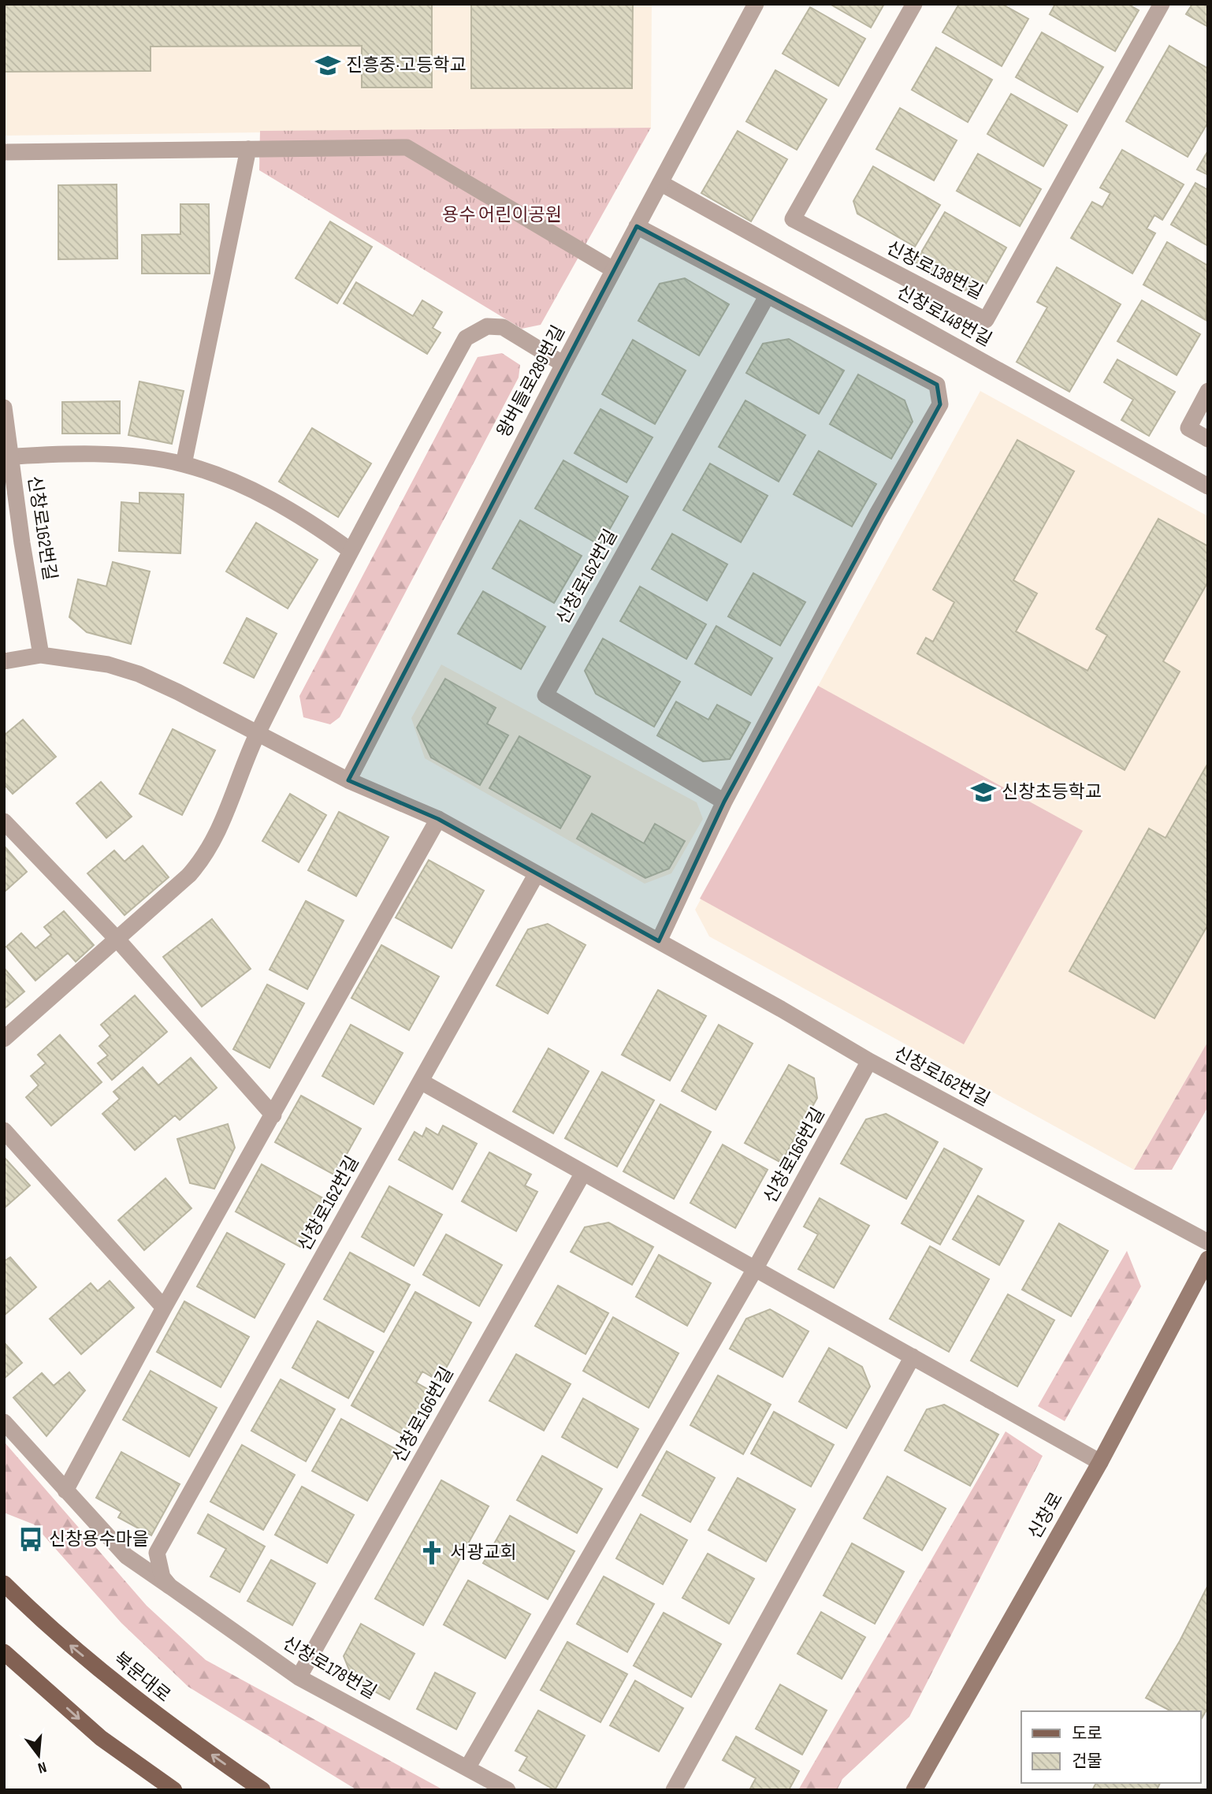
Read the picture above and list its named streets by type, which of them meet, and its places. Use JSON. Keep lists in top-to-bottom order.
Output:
{
  "streets": {
    "main road": ["신창로", "북문대로"],
    "street": [
      "신창로138번길",
      "신창로148번길",
      "왕버들로289번길",
      "신창로162번길",
      "신창로166번길",
      "신창로178번길"
    ]
  },
  "crossings": [
    ["신창로148번길", "왕버들로289번길"],
    ["왕버들로289번길", "신창로162번길"],
    ["신창로162번길", "신창로166번길"],
    ["신창로162번길", "신창로178번길"],
    ["신창로166번길", "신창로178번길"]
  ],
  "parks": ["용수 어린이공원"],
  "places": {
    "school or university": ["진흥중·고등학교", "신창초등학교"],
    "bus stop": ["신창용수마을"],
    "church": ["서광교회"]
  },
  "legend": ["도로", "건물"],
  "north": "bottom"
}
